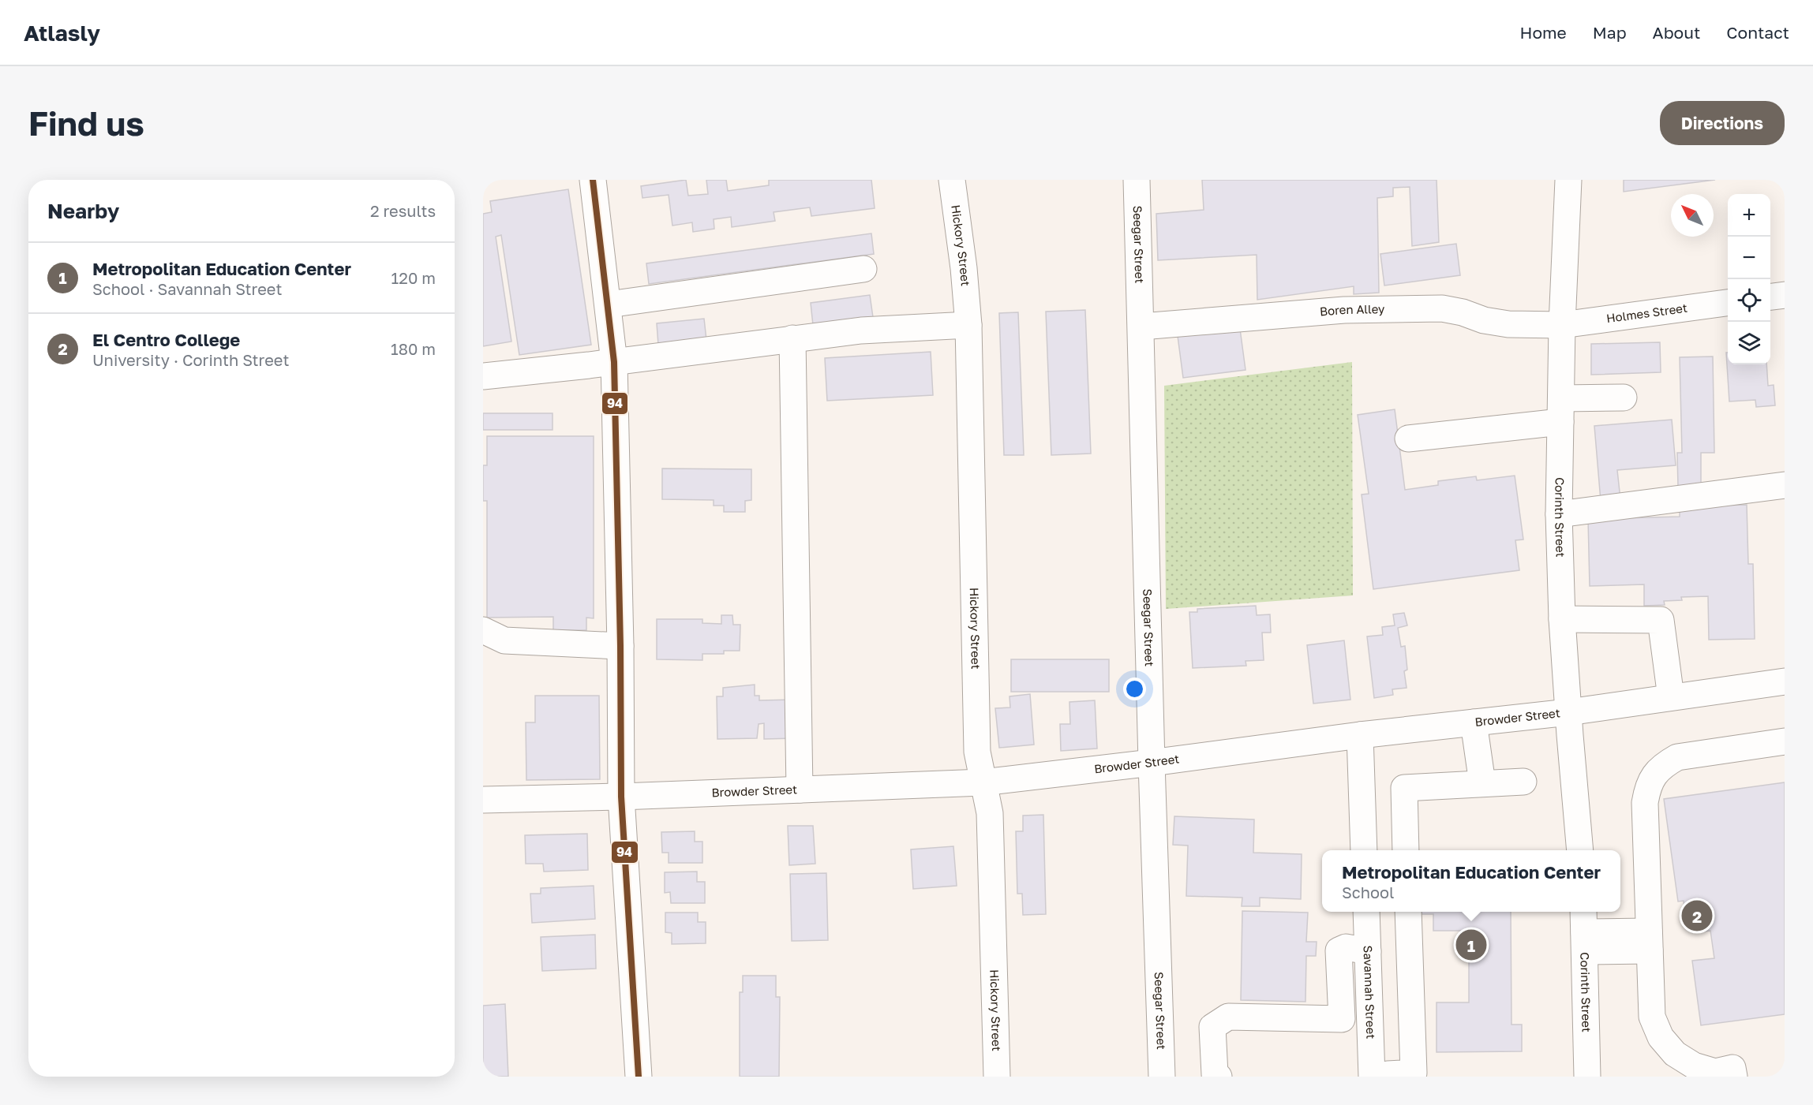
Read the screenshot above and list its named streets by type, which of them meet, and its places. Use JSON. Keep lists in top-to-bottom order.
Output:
{
  "streets": {
    "street": [
      "Hickory Street",
      "Seegar Street",
      "Boren Alley",
      "Holmes Street",
      "Corinth Street",
      "Browder Street",
      "Savannah Street"
    ]
  },
  "crossings": [
    ["Hickory Street", "Browder Street"],
    ["Seegar Street", "Boren Alley"],
    ["Seegar Street", "Browder Street"],
    ["Boren Alley", "Holmes Street"],
    ["Boren Alley", "Corinth Street"],
    ["Holmes Street", "Corinth Street"],
    ["Corinth Street", "Browder Street"]
  ],
  "lines": ["transit line 94"],
  "north": "top left",
  "page": {
    "header": "Atlasly",
    "nav": [
      "Home",
      "Map",
      "About",
      "Contact"
    ],
    "buttons": "Directions",
    "title": "Find us",
    "heading": ["Nearby", "2 results"],
    "map_buttons": ["+", "−"],
    "list": [
      {
        "mark": "1",
        "name": "Metropolitan Education Center",
        "note": "School · Savannah Street",
        "value": "120 m"
      },
      {
        "mark": "2",
        "name": "El Centro College",
        "note": "University · Corinth Street",
        "value": "180 m"
      }
    ],
    "popup": ["Metropolitan Education Center", "School"],
    "pins": ["2", "1"]
  }
}
